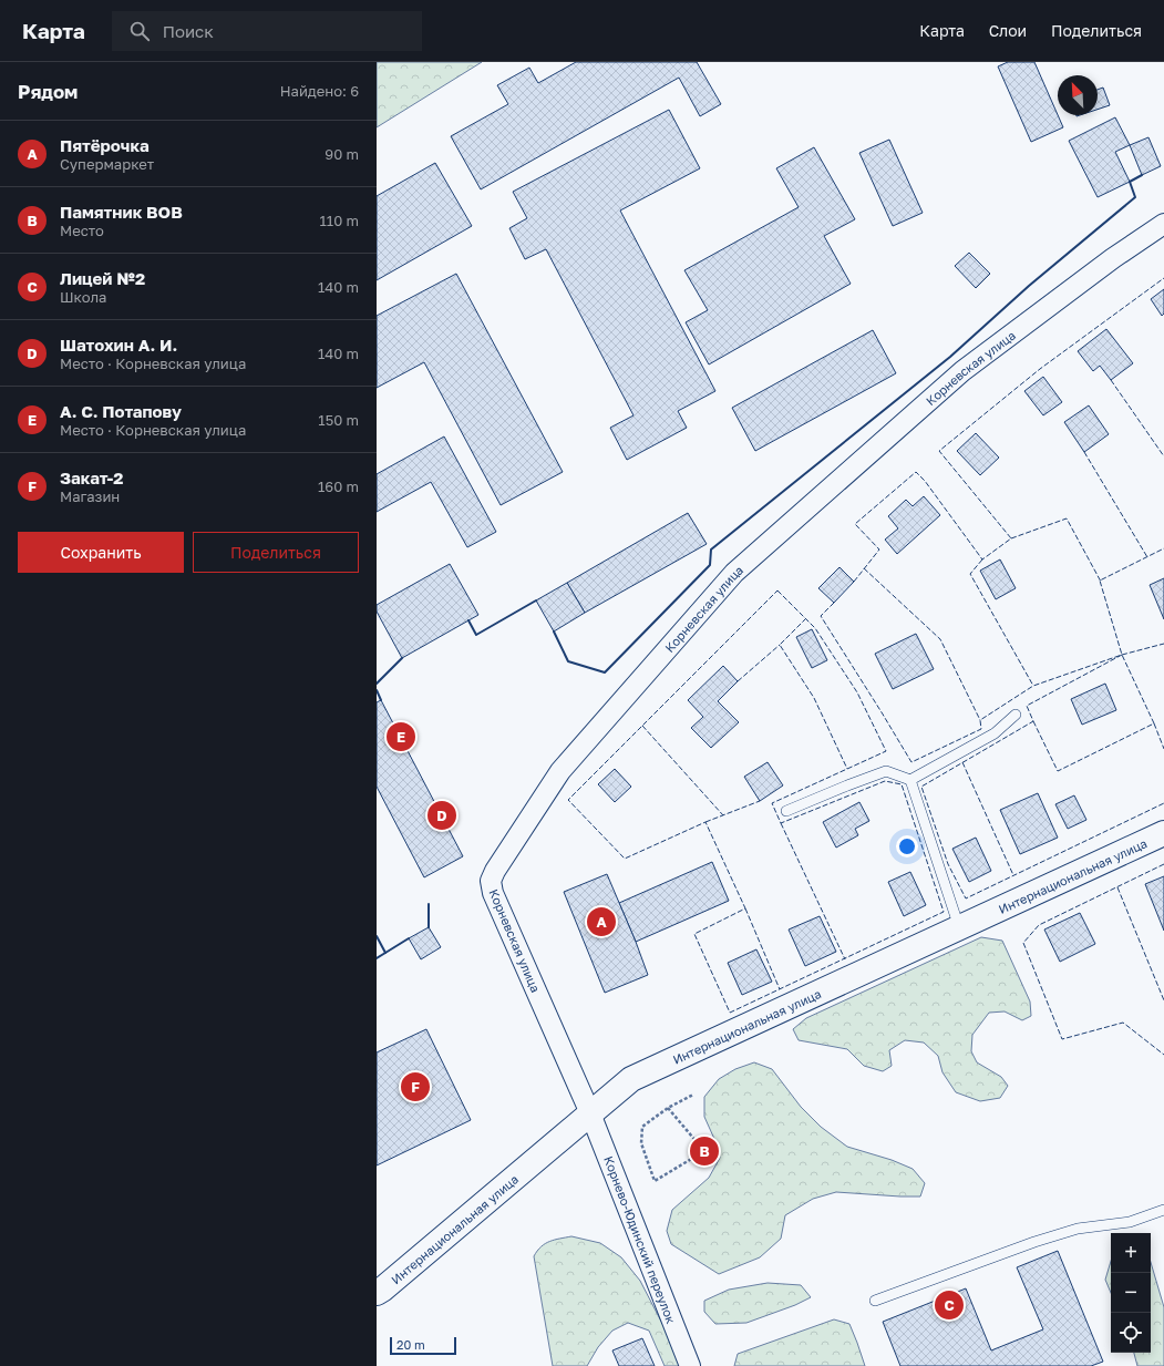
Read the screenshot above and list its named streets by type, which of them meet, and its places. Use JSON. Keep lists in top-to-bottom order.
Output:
{
  "streets": {
    "street": ["Корневская улица", "Интернациональная улица", "Корнево-Юдинский переулок"]
  },
  "crossings": [
    ["Корневская улица", "Интернациональная улица"],
    ["Корневская улица", "Корнево-Юдинский переулок"],
    ["Интернациональная улица", "Корнево-Юдинский переулок"]
  ],
  "scale_bar": "20 m",
  "north": "top left",
  "page": {
    "header": "Карта",
    "search": "Поиск",
    "nav": ["Карта", "Слои", "Поделиться"],
    "heading": ["Рядом", "Найдено: 6"],
    "list": [
      {
        "mark": "A",
        "name": "Пятёрочка",
        "note": "Супермаркет",
        "value": "90 m"
      },
      {
        "mark": "B",
        "name": "Памятник ВОВ",
        "note": "Место",
        "value": "110 m"
      },
      {
        "mark": "C",
        "name": "Лицей №2",
        "note": "Школа",
        "value": "140 m"
      },
      {
        "mark": "D",
        "name": "Шатохин А. И.",
        "note": "Место · Корневская улица",
        "value": "140 m"
      },
      {
        "mark": "E",
        "name": "А. С. Потапову",
        "note": "Место · Корневская улица",
        "value": "150 m"
      },
      {
        "mark": "F",
        "name": "Закат-2",
        "note": "Магазин",
        "value": "160 m"
      }
    ],
    "buttons": ["Сохранить", "Поделиться"],
    "pins": [
      "E",
      "D",
      "A",
      "F",
      "B",
      "C"
    ],
    "map_buttons": ["+", "−"],
    "scale": "20 m"
  }
}
